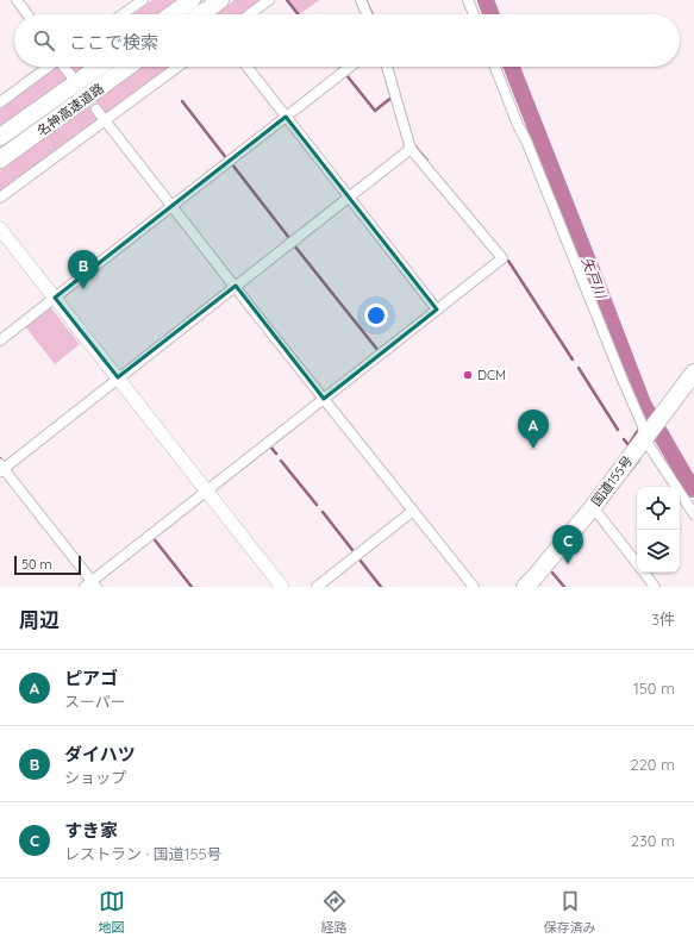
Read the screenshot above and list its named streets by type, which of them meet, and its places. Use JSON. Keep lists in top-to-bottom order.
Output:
{
  "streets": {
    "highway": ["名神高速道路", "国道155号"]
  },
  "water": ["矢戸川"],
  "places": ["DCM"],
  "scale_bar": "50 m",
  "page": {
    "search": "ここで検索",
    "pins": ["B", "A", "C"],
    "scale": "50 m",
    "heading": ["周辺", "3件"],
    "list": [
      {
        "mark": "A",
        "name": "ピアゴ",
        "note": "スーパー",
        "value": "150 m"
      },
      {
        "mark": "B",
        "name": "ダイハツ",
        "note": "ショップ",
        "value": "220 m"
      },
      {
        "mark": "C",
        "name": "すき家",
        "note": "レストラン · 国道155号",
        "value": "230 m"
      }
    ],
    "nav": ["地図", "経路", "保存済み"]
  }
}
